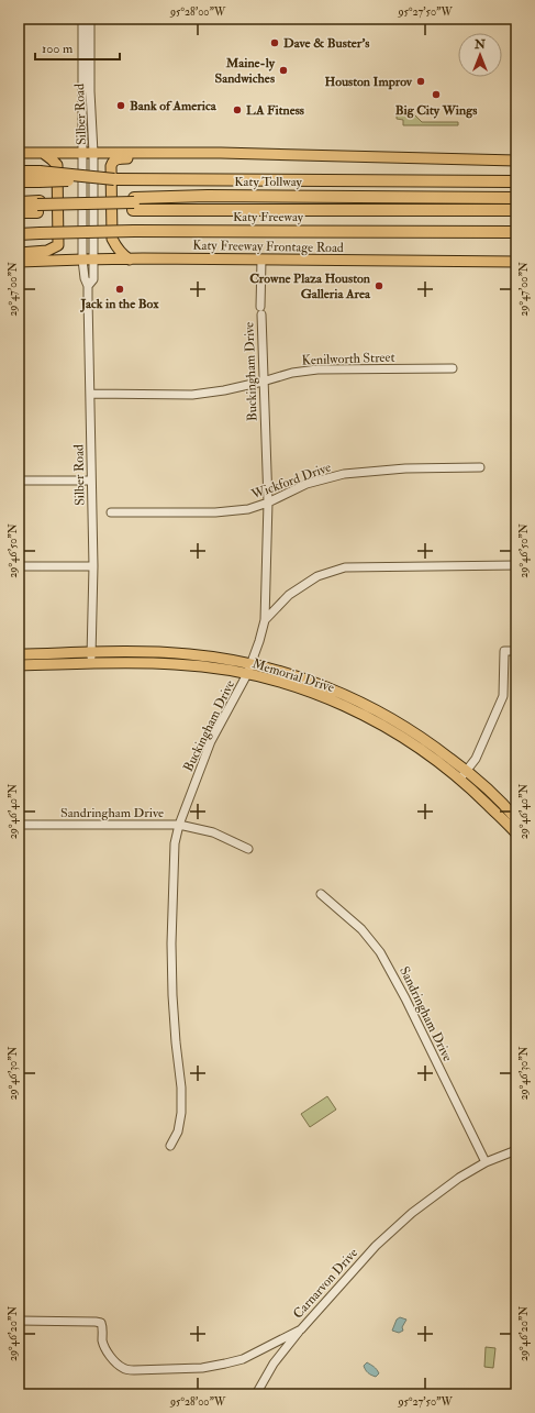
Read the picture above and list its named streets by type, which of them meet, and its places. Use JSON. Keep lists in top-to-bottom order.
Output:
{
  "streets": {
    "highway": ["Katy Tollway", "Katy Freeway"],
    "main road": ["Katy Freeway Frontage Road", "Memorial Drive"],
    "street": [
      "Silber Road",
      "Kenilworth Street",
      "Buckingham Drive",
      "Wickford Drive",
      "Sandringham Drive",
      "Carnarvon Drive"
    ]
  },
  "crossings": [
    ["Silber Road", "Katy Freeway Frontage Road"],
    ["Silber Road", "Kenilworth Street"],
    ["Silber Road", "Memorial Drive"],
    ["Katy Freeway Frontage Road", "Buckingham Drive"],
    ["Kenilworth Street", "Buckingham Drive"],
    ["Buckingham Drive", "Wickford Drive"],
    ["Buckingham Drive", "Memorial Drive"],
    ["Buckingham Drive", "Sandringham Drive"],
    ["Sandringham Drive", "Carnarvon Drive"]
  ],
  "places": [
    "Dave & Buster's",
    "Maine-ly Sandwiches",
    "Houston Improv",
    "Big City Wings",
    "Bank of America",
    "LA Fitness",
    "Crowne Plaza Houston Galleria Area",
    "Jack in the Box"
  ],
  "scale_bar": "100 m",
  "north": "top",
  "coordinates": [
    "95°28'00\"W",
    "95°27'50\"W",
    "29°47'00\"N",
    "29°46'50\"N",
    "29°46'40\"N",
    "29°46'30\"N",
    "29°46'20\"N"
  ]
}
